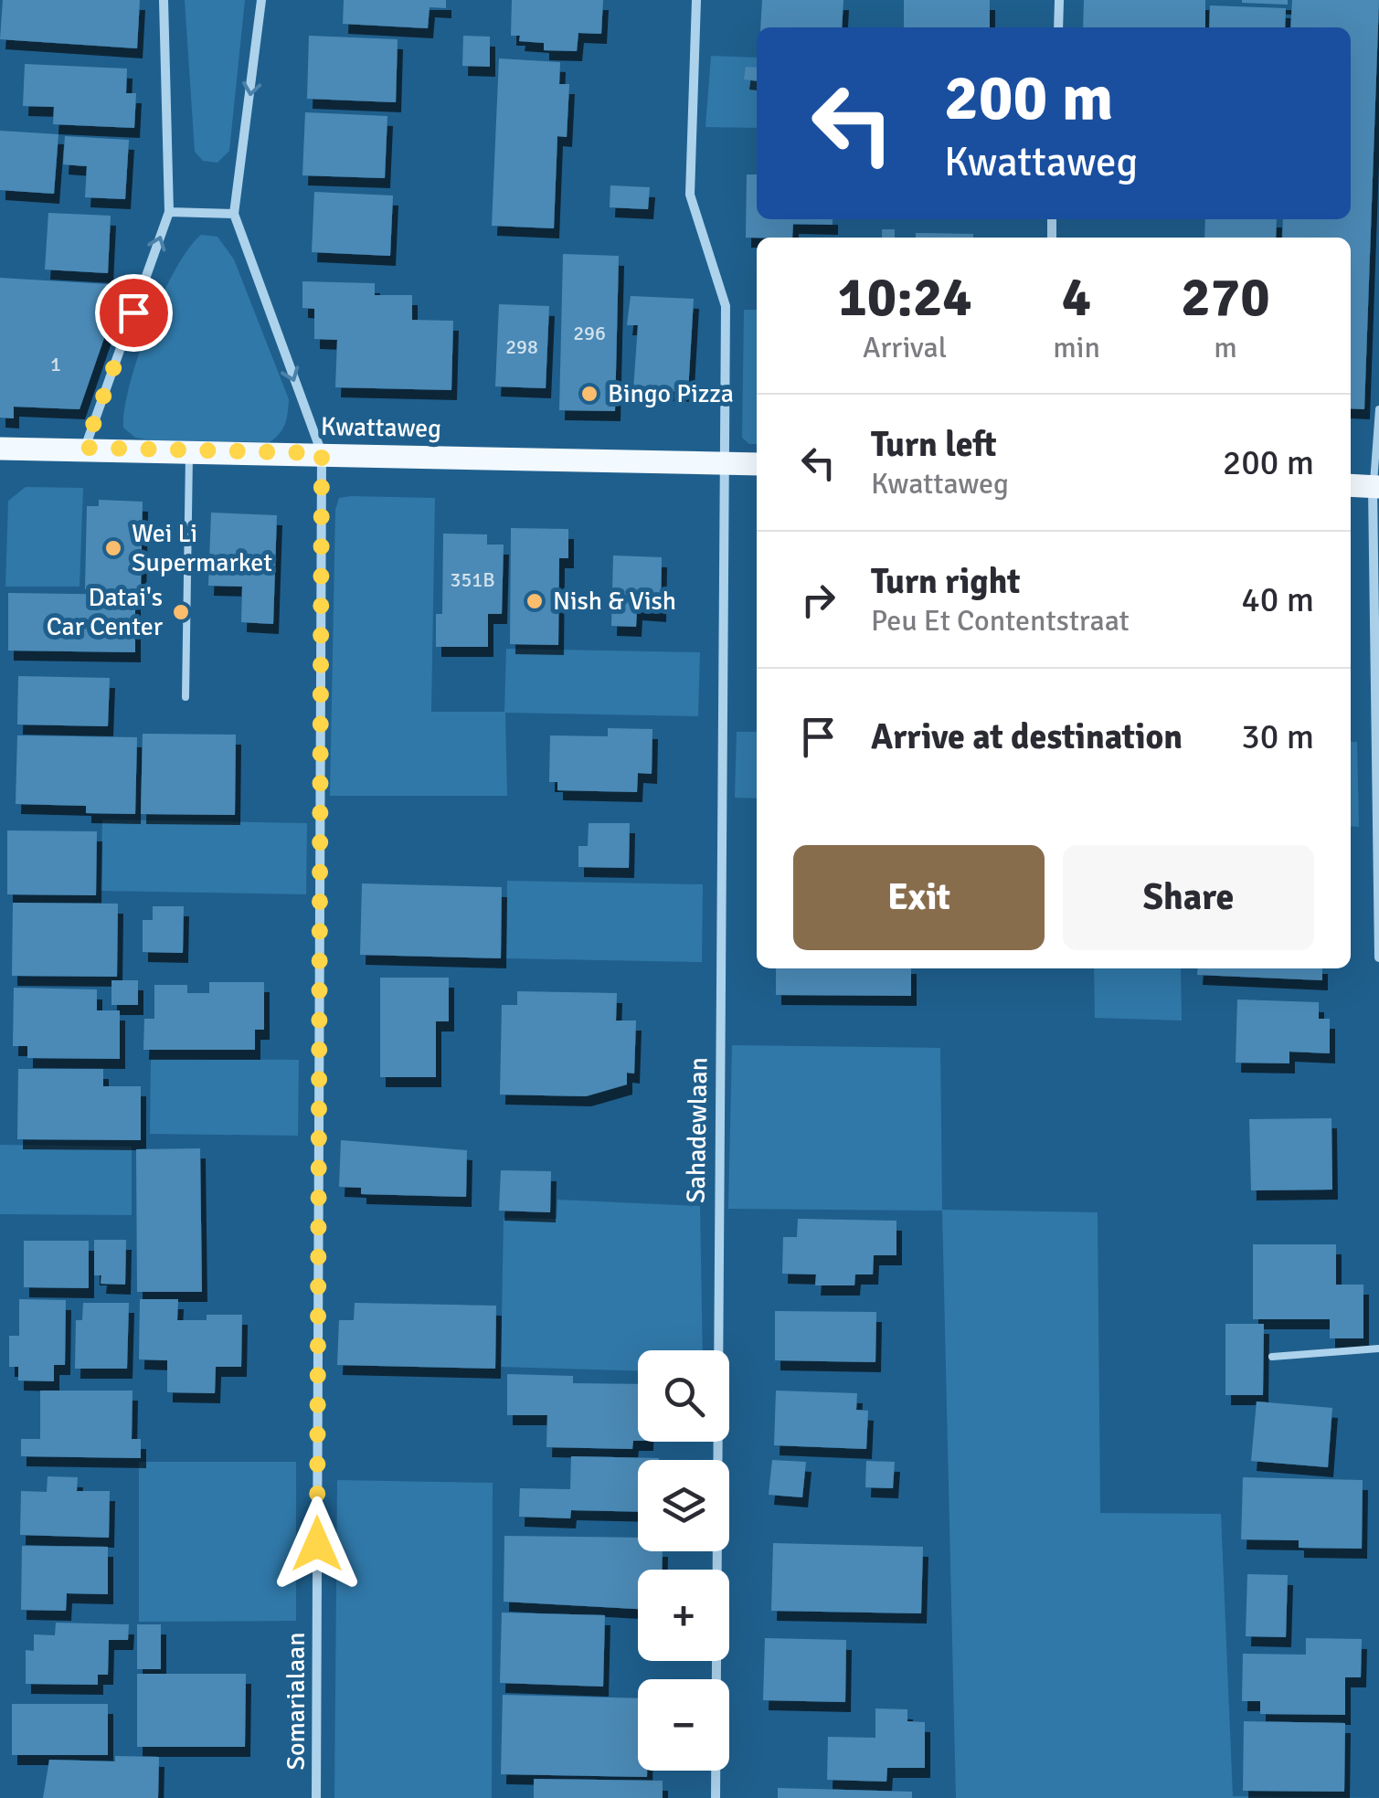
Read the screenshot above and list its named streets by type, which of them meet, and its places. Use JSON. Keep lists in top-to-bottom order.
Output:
{
  "streets": {
    "main road": ["Kwattaweg"],
    "street": ["Sahadewlaan", "Somarialaan"]
  },
  "crossings": [
    ["Kwattaweg", "Sahadewlaan"],
    ["Kwattaweg", "Somarialaan"]
  ],
  "places": [
    "Bingo Pizza",
    "Wei Li Supermarket",
    "Nish & Vish",
    "Datai's Car Center"
  ],
  "house_numbers": [
    "296",
    "298",
    "1",
    "351B"
  ],
  "page": {
    "turn": ["200 m", "Kwattaweg"],
    "eta": [
      "10:24",
      "Arrival",
      "4",
      "min",
      "270",
      "m"
    ],
    "list": [
      {
        "name": "Turn left",
        "note": "Kwattaweg",
        "value": "200 m"
      },
      {
        "name": "Turn right",
        "note": "Peu Et Contentstraat",
        "value": "40 m"
      },
      {
        "name": "Arrive at destination",
        "value": "30 m"
      }
    ],
    "buttons": ["Exit", "Share"],
    "map_buttons": ["+", "−"]
  }
}
